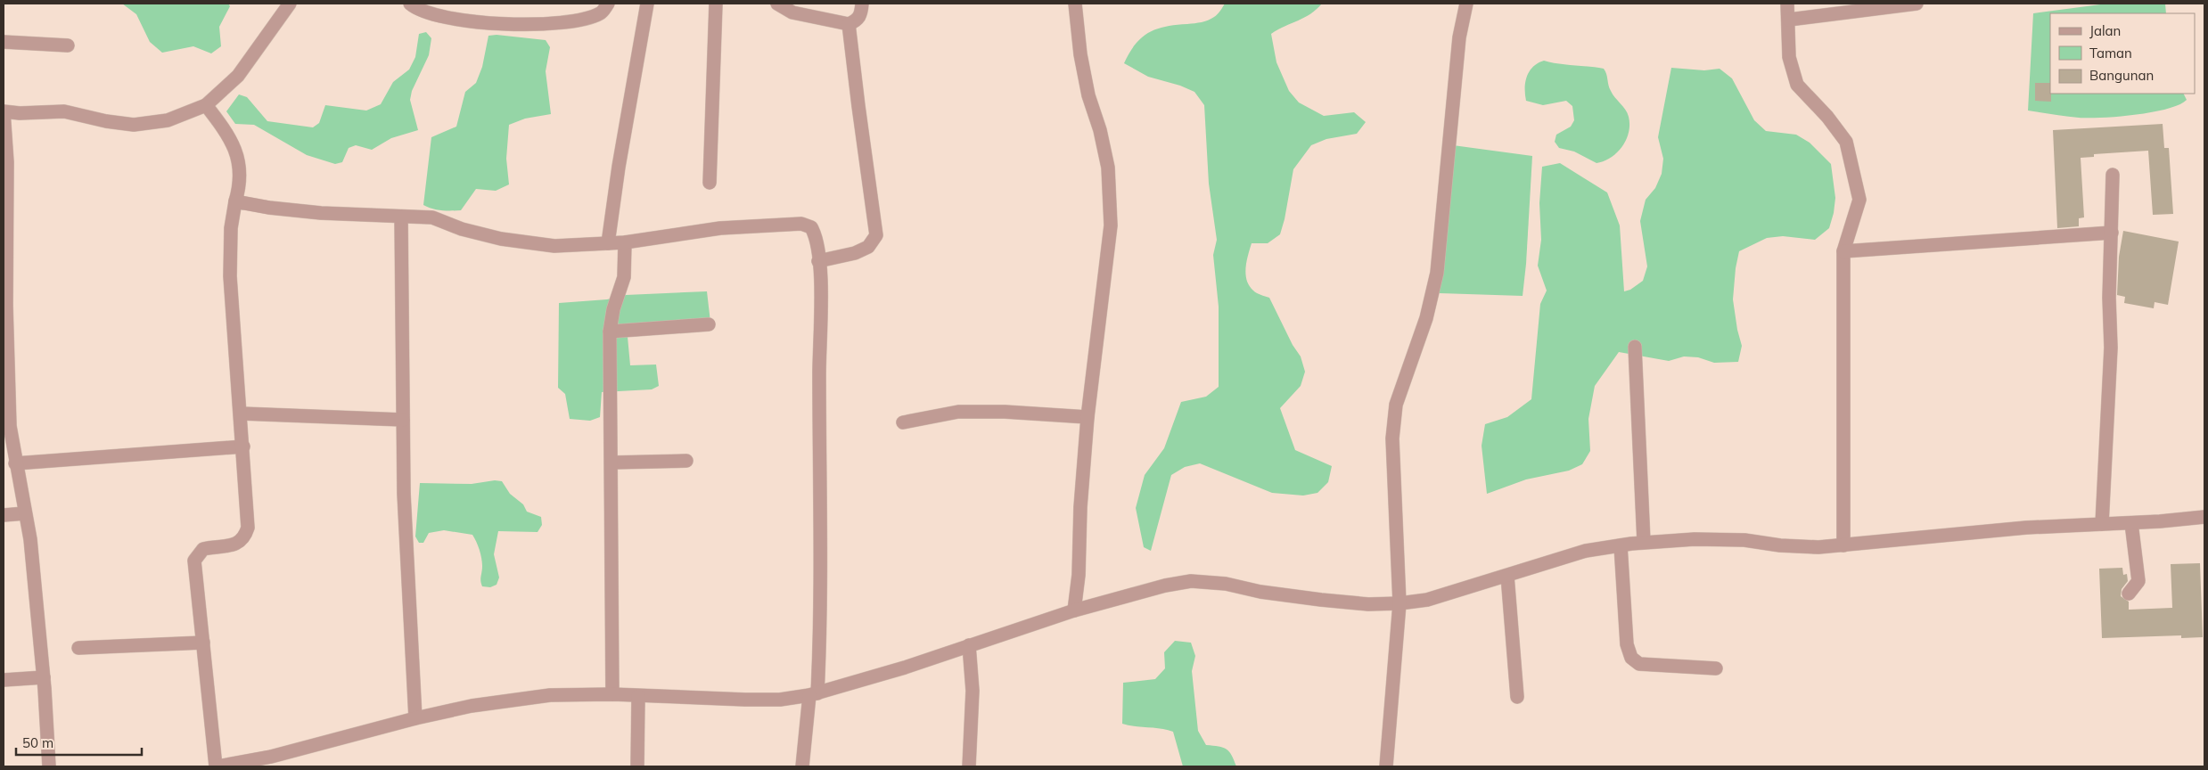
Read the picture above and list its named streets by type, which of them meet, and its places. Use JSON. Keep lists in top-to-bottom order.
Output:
{
  "legend": ["Jalan", "Taman", "Bangunan"],
  "scale_bar": "50 m"
}
